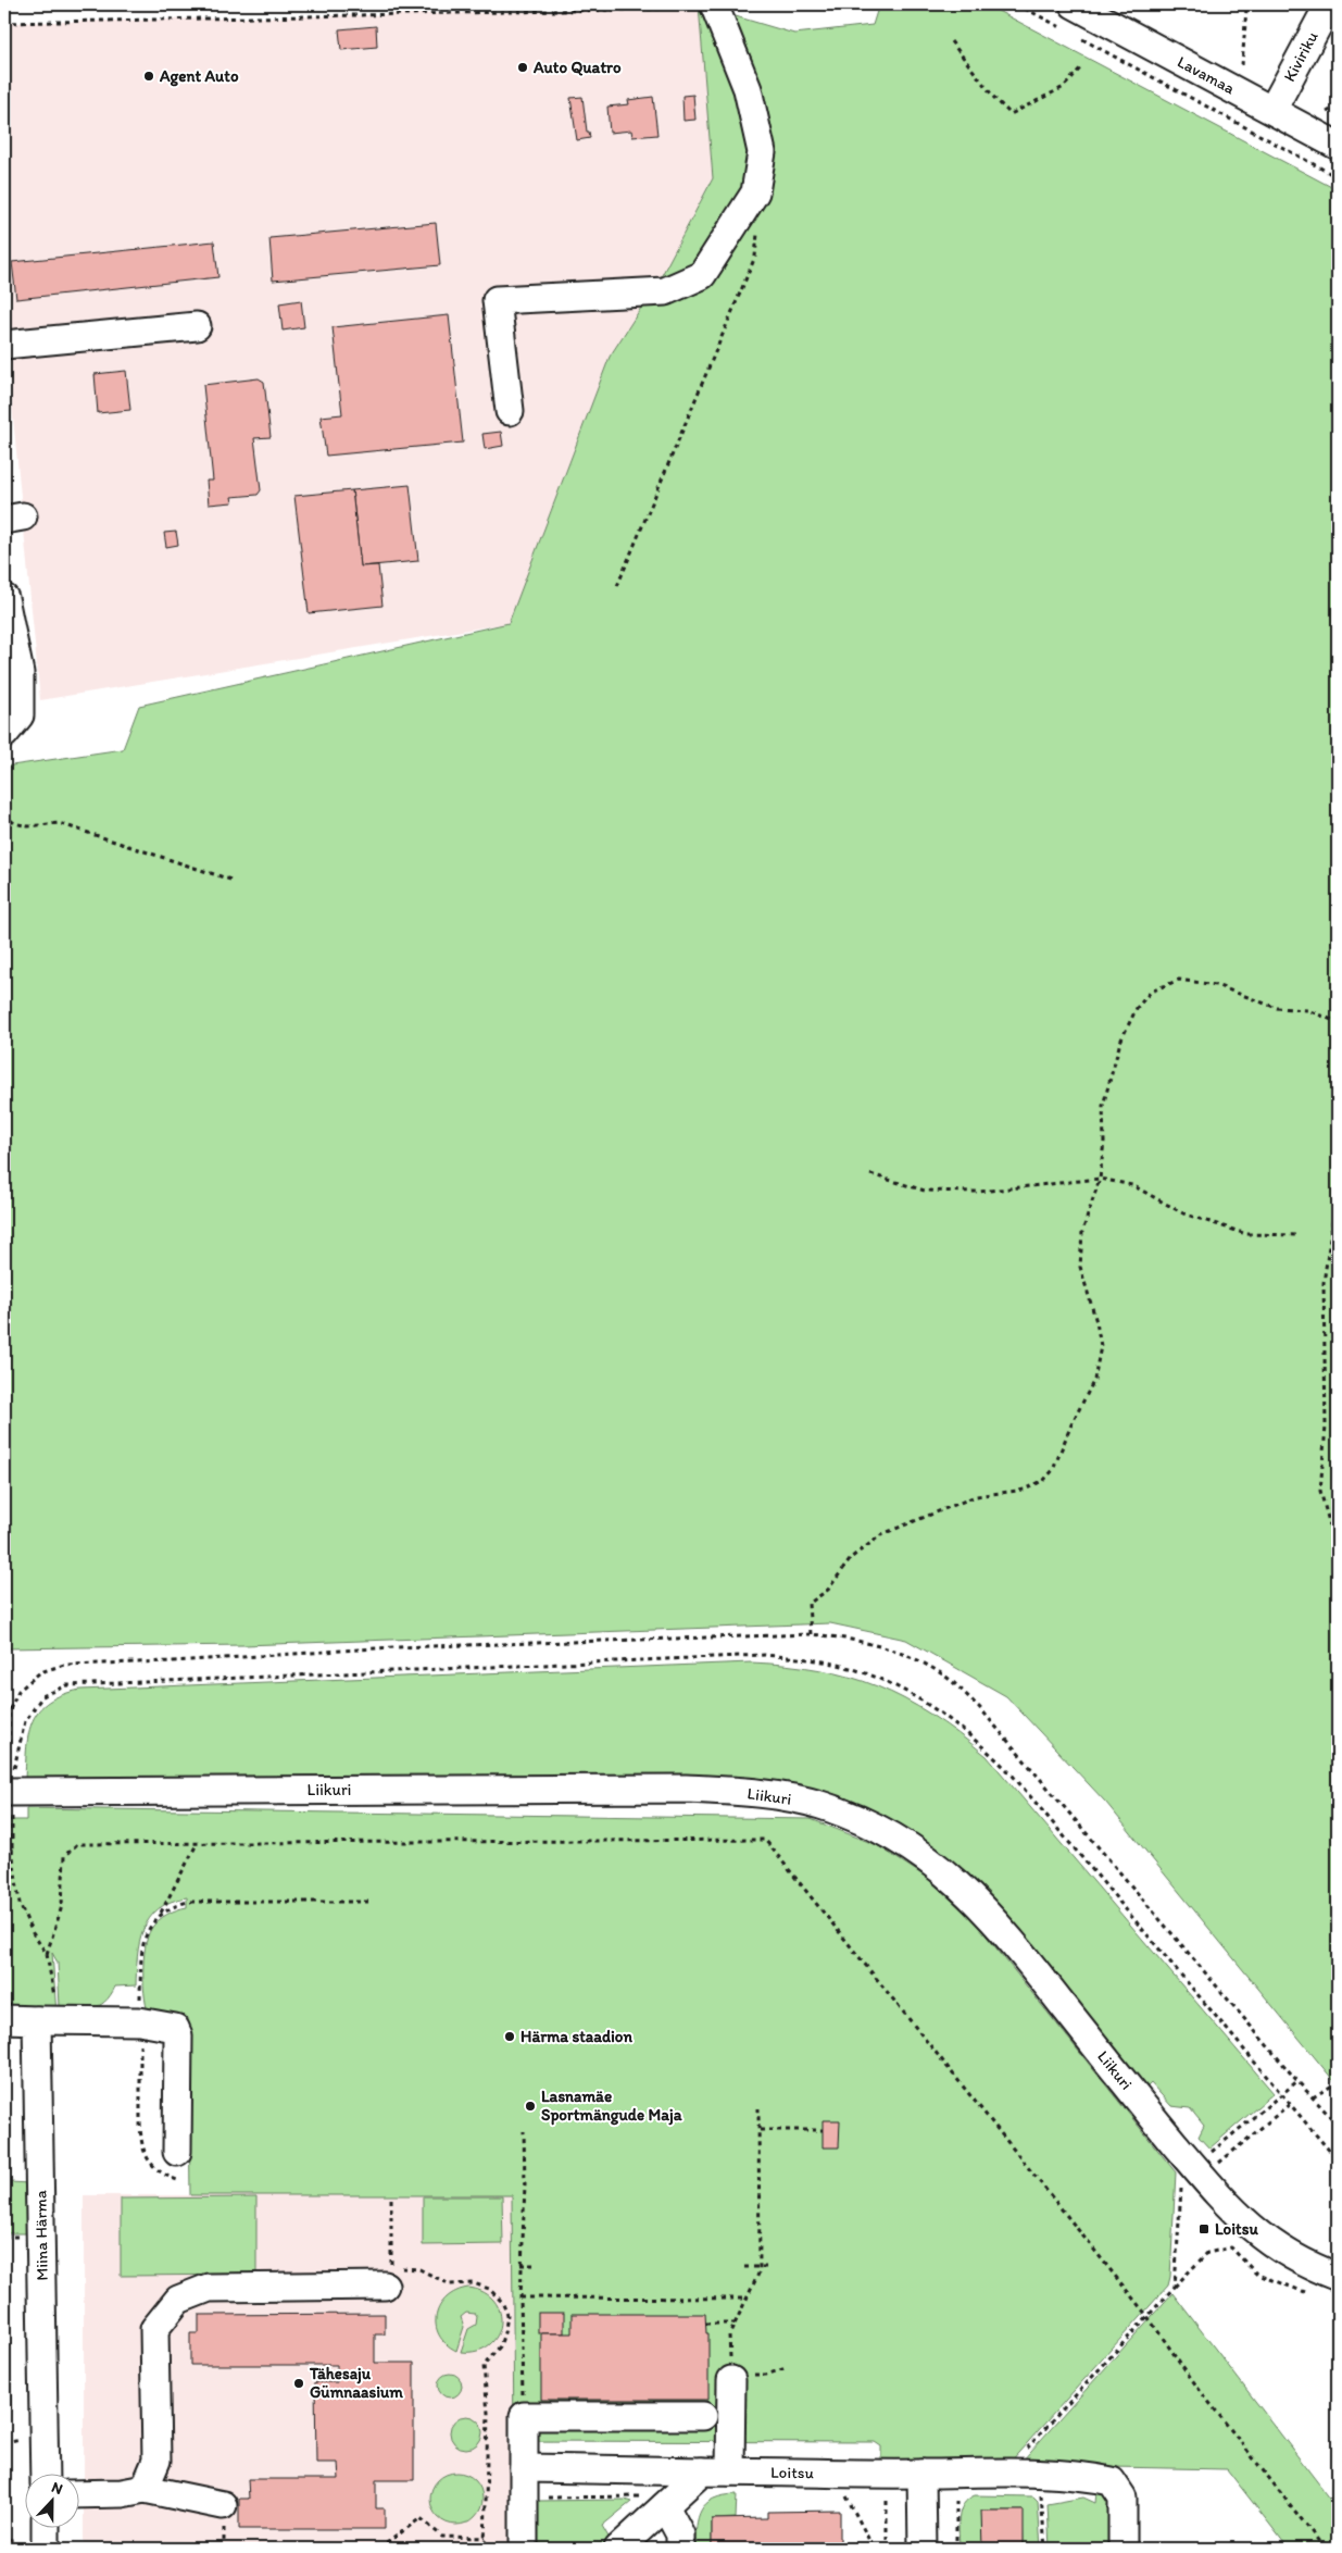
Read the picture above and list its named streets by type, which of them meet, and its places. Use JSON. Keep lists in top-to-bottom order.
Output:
{
  "streets": {
    "street": [
      "Kiviriku",
      "Lavamaa",
      "Liikuri",
      "Miina Härma",
      "Loitsu"
    ]
  },
  "crossings": [
    ["Kiviriku", "Lavamaa"]
  ],
  "places": {
    "other": [
      "Auto Quatro",
      "Agent Auto",
      "Härma staadion",
      "Lasnamäe Sportmängude Maja",
      "Tähesaju Gümnaasium"
    ],
    "transit": ["Loitsu"]
  },
  "north": "top"
}
